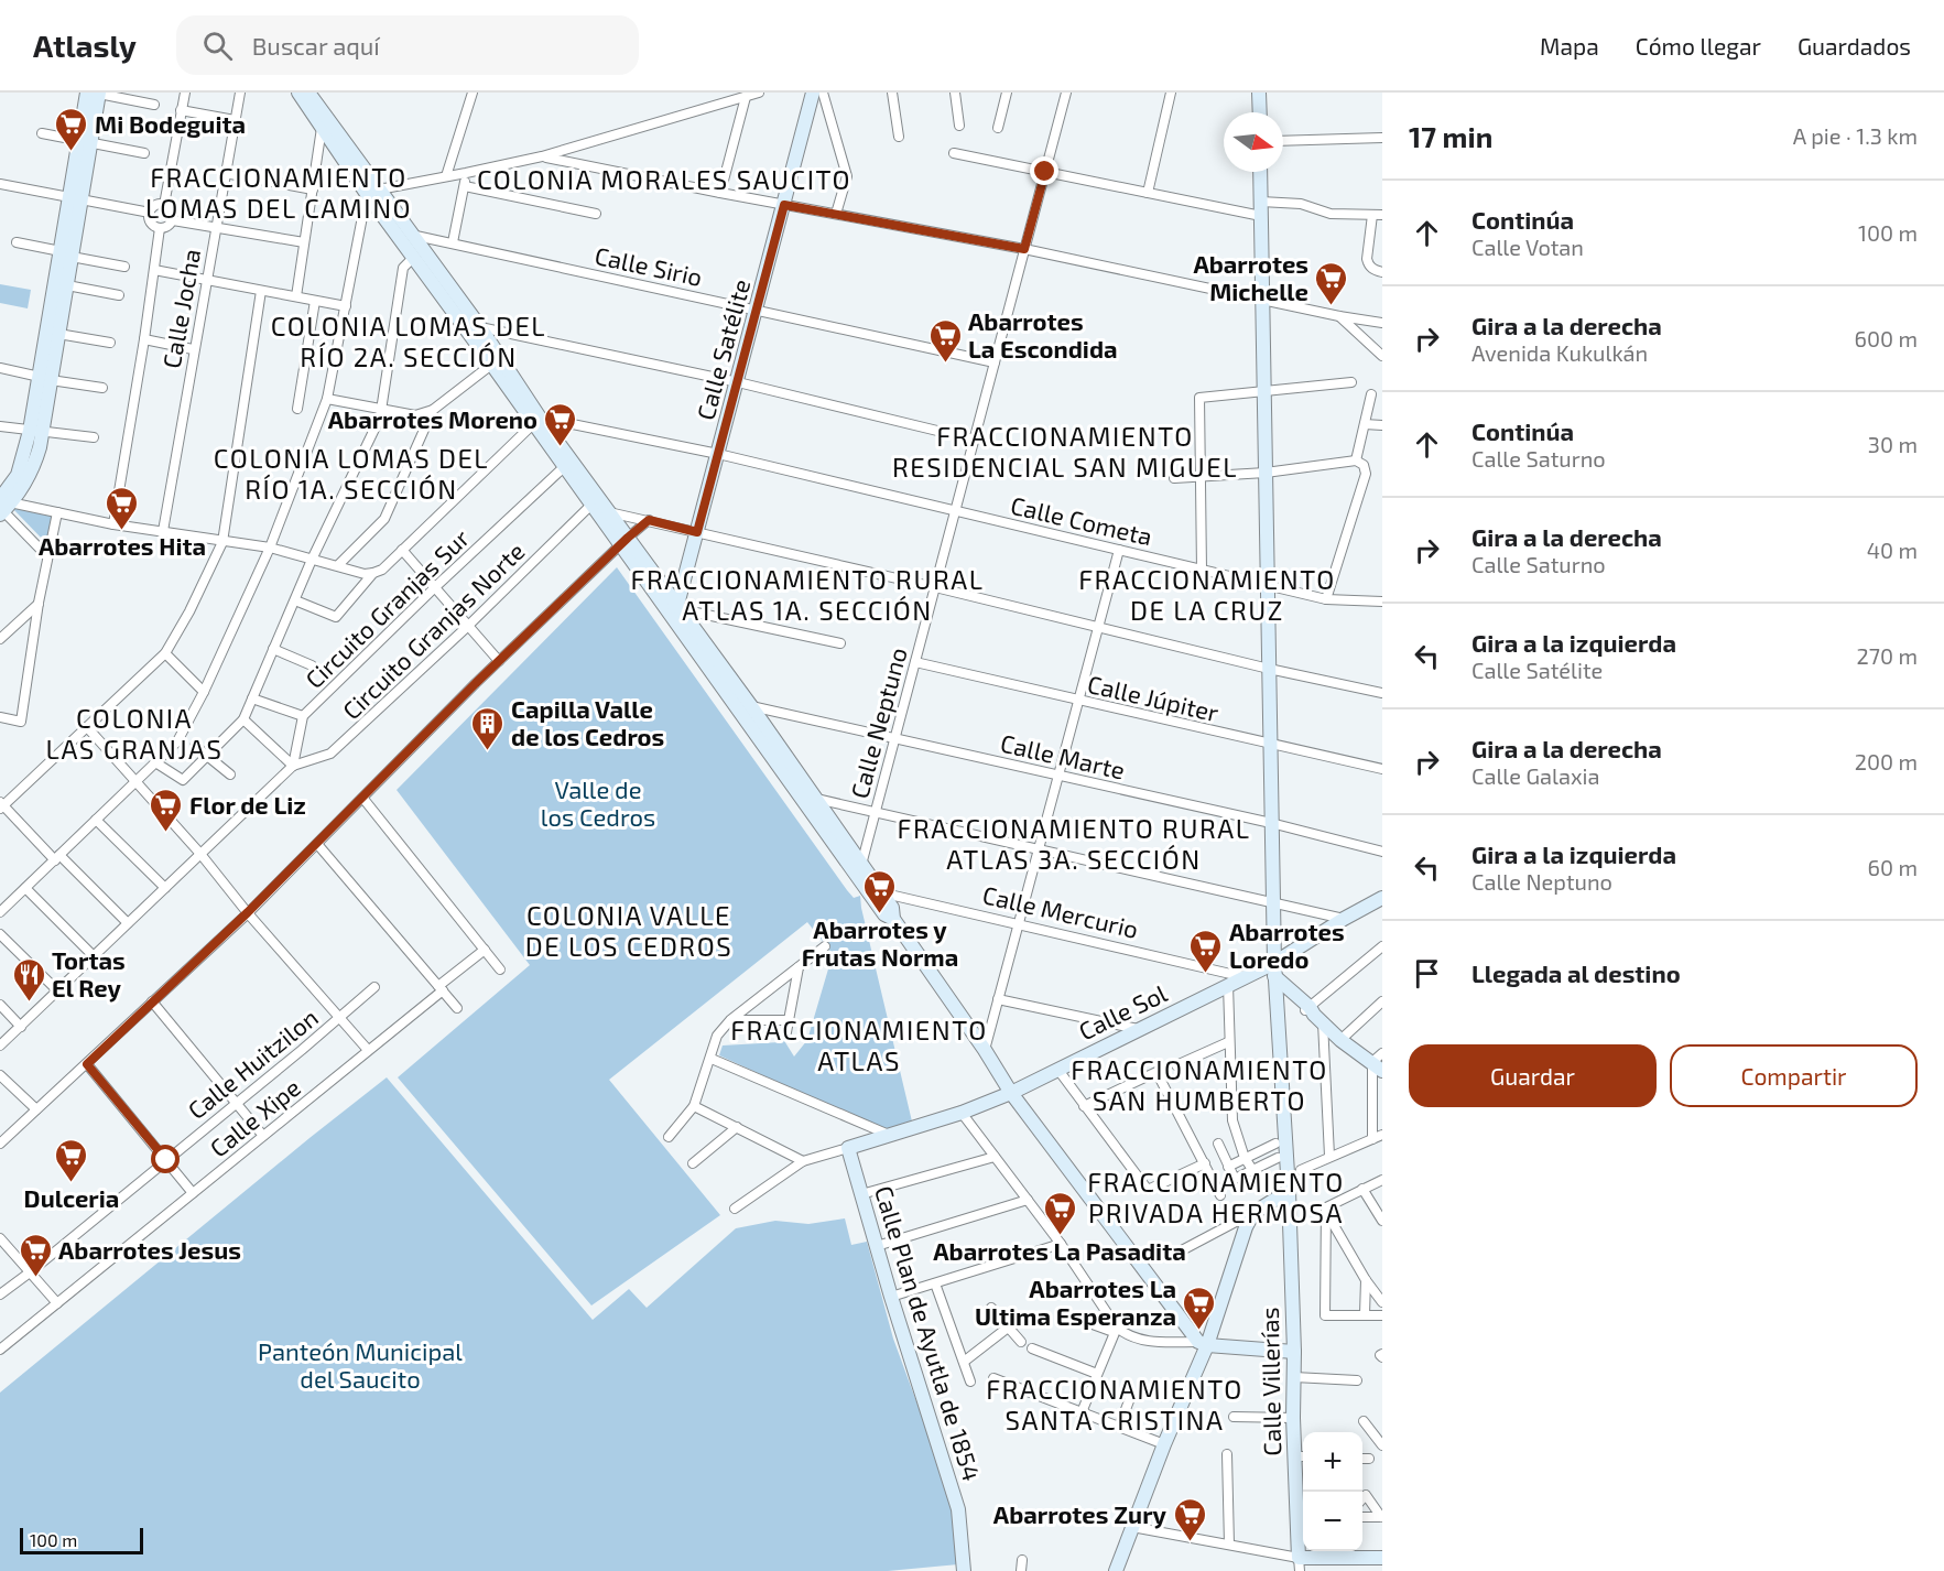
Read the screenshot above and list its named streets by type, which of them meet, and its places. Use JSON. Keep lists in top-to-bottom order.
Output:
{
  "streets": {
    "main road": [
      "Calle Satélite",
      "Calle Sol",
      "Calle Plan de Ayutla de 1854",
      "Calle Villerías"
    ],
    "street": [
      "Calle Sirio",
      "Calle Jocha",
      "Calle Cometa",
      "Circuito Granjas Sur",
      "Circuito Granjas Norte",
      "Calle Júpiter",
      "Calle Neptuno",
      "Calle Marte",
      "Calle Mercurio",
      "Calle Huitzilon",
      "Calle Xipe"
    ]
  },
  "crossings": [
    ["Calle Sirio", "Calle Satélite"],
    ["Calle Sirio", "Calle Neptuno"],
    ["Calle Satélite", "Calle Cometa"],
    ["Calle Cometa", "Calle Neptuno"],
    ["Calle Cometa", "Calle Villerías"],
    ["Circuito Granjas Sur", "Circuito Granjas Norte"],
    ["Calle Júpiter", "Calle Neptuno"],
    ["Calle Júpiter", "Calle Villerías"],
    ["Calle Neptuno", "Calle Marte"],
    ["Calle Marte", "Calle Villerías"],
    ["Calle Mercurio", "Calle Sol"],
    ["Calle Sol", "Calle Plan de Ayutla de 1854"],
    ["Calle Sol", "Calle Villerías"]
  ],
  "districts": [
    "FRACCIONAMIENTO LOMAS DEL CAMINO",
    "COLONIA MORALES SAUCITO",
    "COLONIA LOMAS DEL RÍO 2A. SECCIÓN",
    "FRACCIONAMIENTO RESIDENCIAL SAN MIGUEL",
    "COLONIA LOMAS DEL RÍO 1A. SECCIÓN",
    "FRACCIONAMIENTO RURAL ATLAS 1A. SECCIÓN",
    "FRACCIONAMIENTO DE LA CRUZ",
    "COLONIA LAS GRANJAS",
    "FRACCIONAMIENTO RURAL ATLAS 3A. SECCIÓN",
    "COLONIA VALLE DE LOS CEDROS",
    "FRACCIONAMIENTO ATLAS",
    "FRACCIONAMIENTO SAN HUMBERTO",
    "FRACCIONAMIENTO PRIVADA HERMOSA",
    "FRACCIONAMIENTO SANTA CRISTINA"
  ],
  "parks": ["Valle de los Cedros", "Panteón Municipal del Saucito"],
  "places": {
    "supermarket": [
      "Mi Bodeguita",
      "Abarrotes Michelle",
      "Abarrotes La Escondida",
      "Abarrotes Moreno",
      "Abarrotes Hita",
      "Flor de Liz",
      "Abarrotes y Frutas Norma",
      "Abarrotes Loredo",
      "Dulceria",
      "Abarrotes La Pasadita",
      "Abarrotes Jesus",
      "Abarrotes La Ultima Esperanza",
      "Abarrotes Zury"
    ],
    "building": ["Capilla Valle de los Cedros"],
    "restaurant": ["Tortas El Rey"]
  },
  "scale_bar": "100 m",
  "north": "right",
  "page": {
    "header": "Atlasly",
    "search": "Buscar aquí",
    "nav": ["Mapa", "Cómo llegar", "Guardados"],
    "heading": ["17 min", "A pie · 1.3 km"],
    "list": [
      ["Continúa", "Calle Votan", "100 m"],
      ["Gira a la derecha", "Avenida Kukulkán", "600 m"],
      ["Continúa", "Calle Saturno", "30 m"],
      ["Gira a la derecha", "Calle Saturno", "40 m"],
      ["Gira a la izquierda", "Calle Satélite", "270 m"],
      ["Gira a la derecha", "Calle Galaxia", "200 m"],
      ["Gira a la izquierda", "Calle Neptuno", "60 m"],
      "Llegada al destino"
    ],
    "buttons": ["Guardar", "Compartir"],
    "map_buttons": ["+", "−"],
    "scale": "100 m"
  }
}
